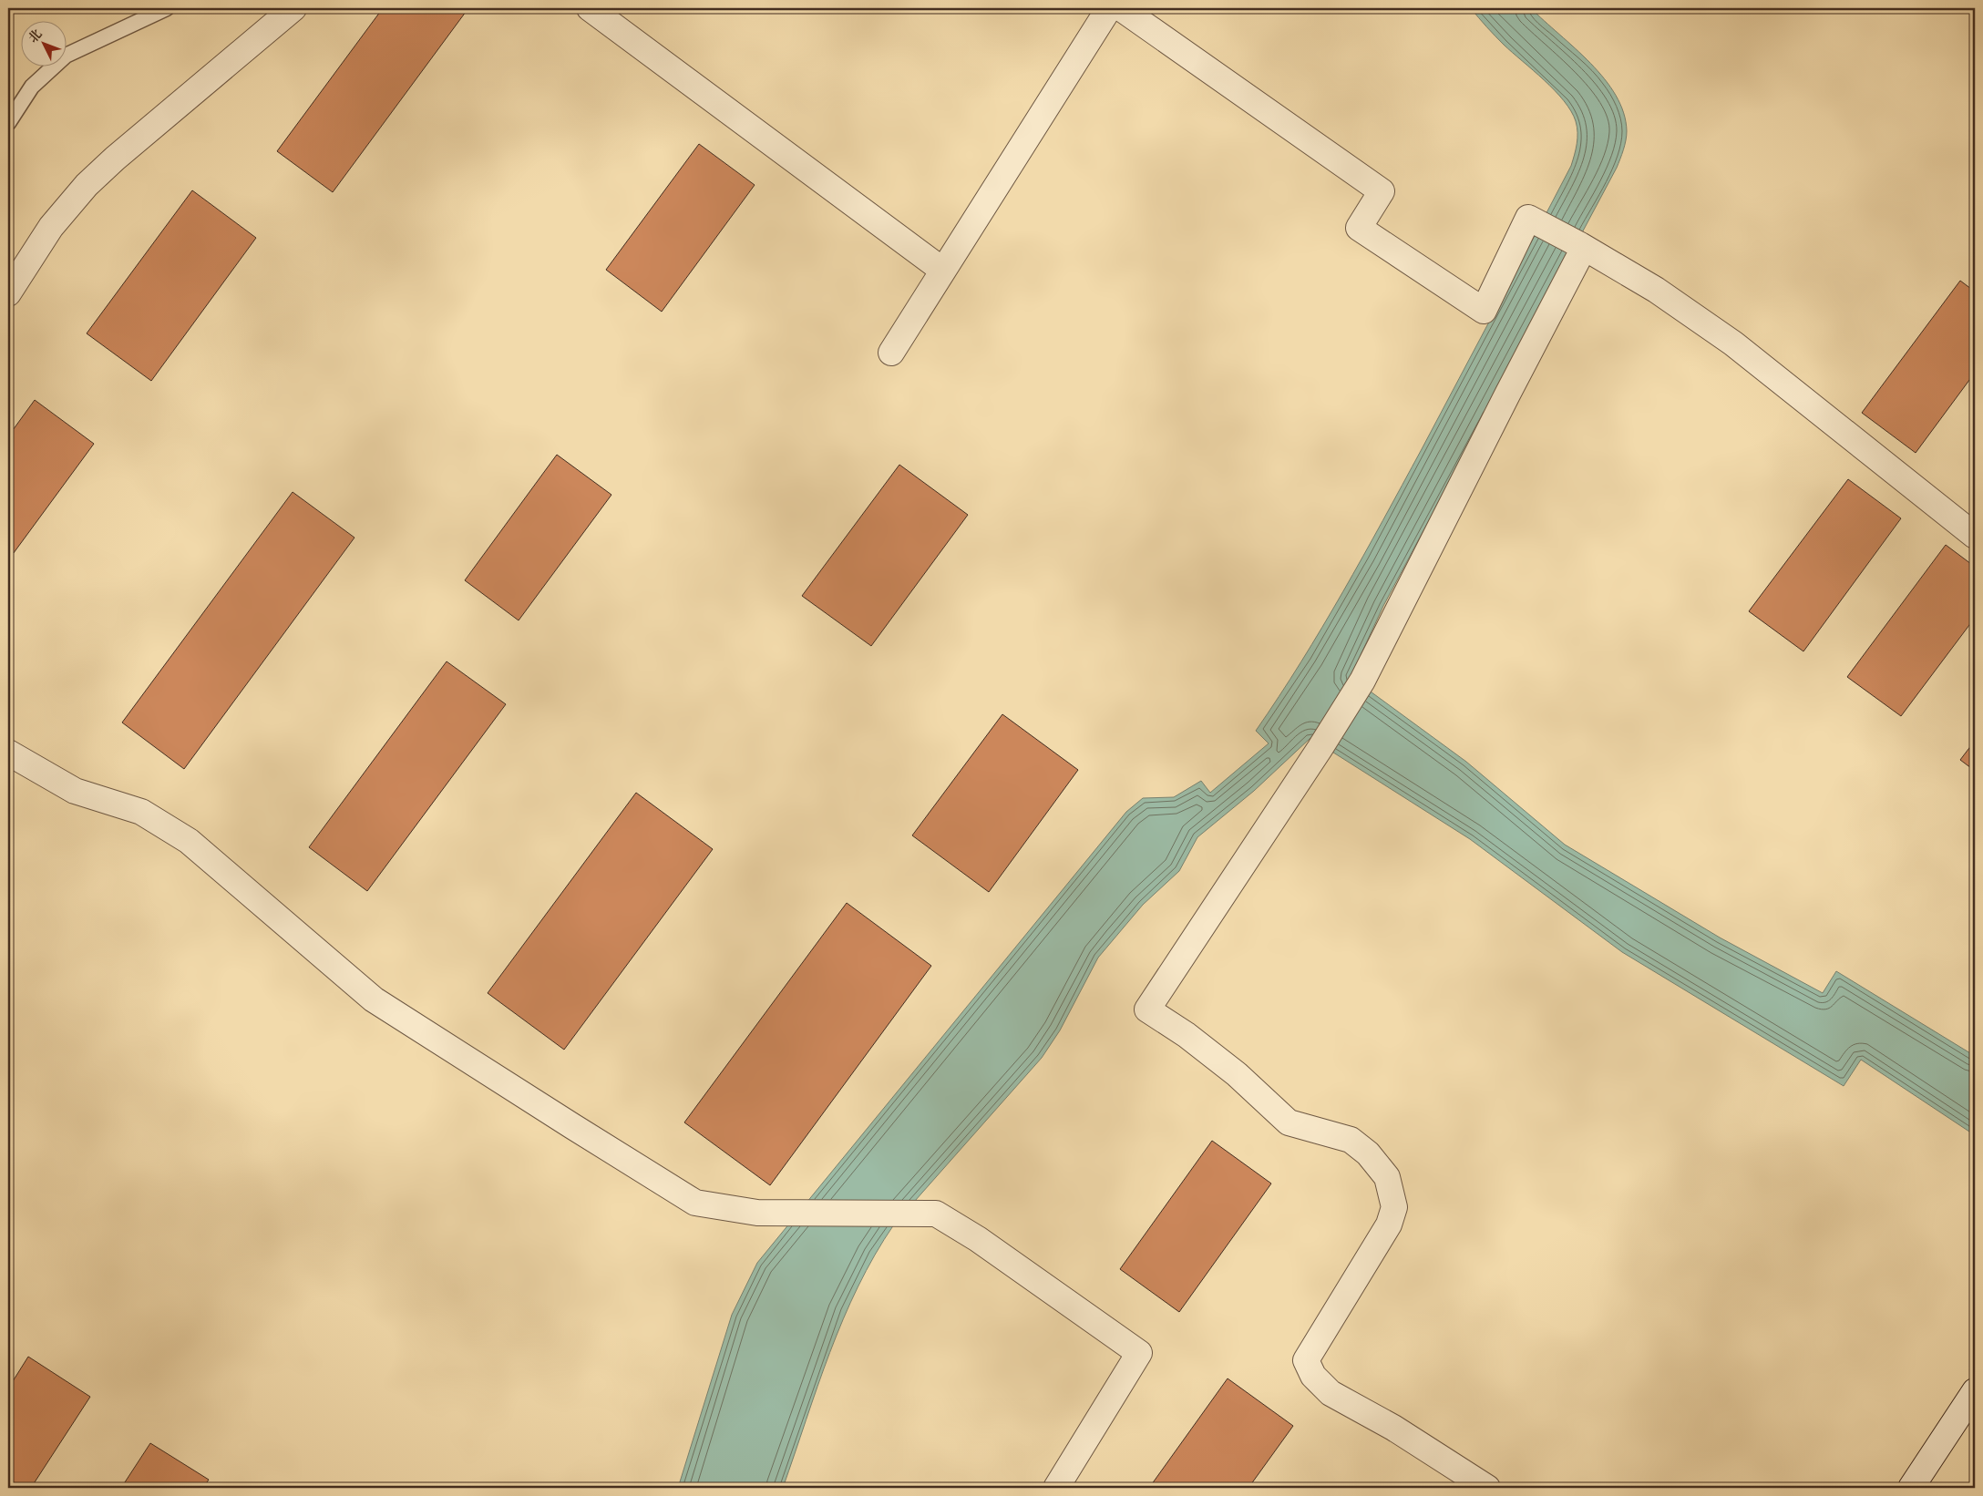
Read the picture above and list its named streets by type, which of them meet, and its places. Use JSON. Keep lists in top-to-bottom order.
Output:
{
  "north": "top left"
}
